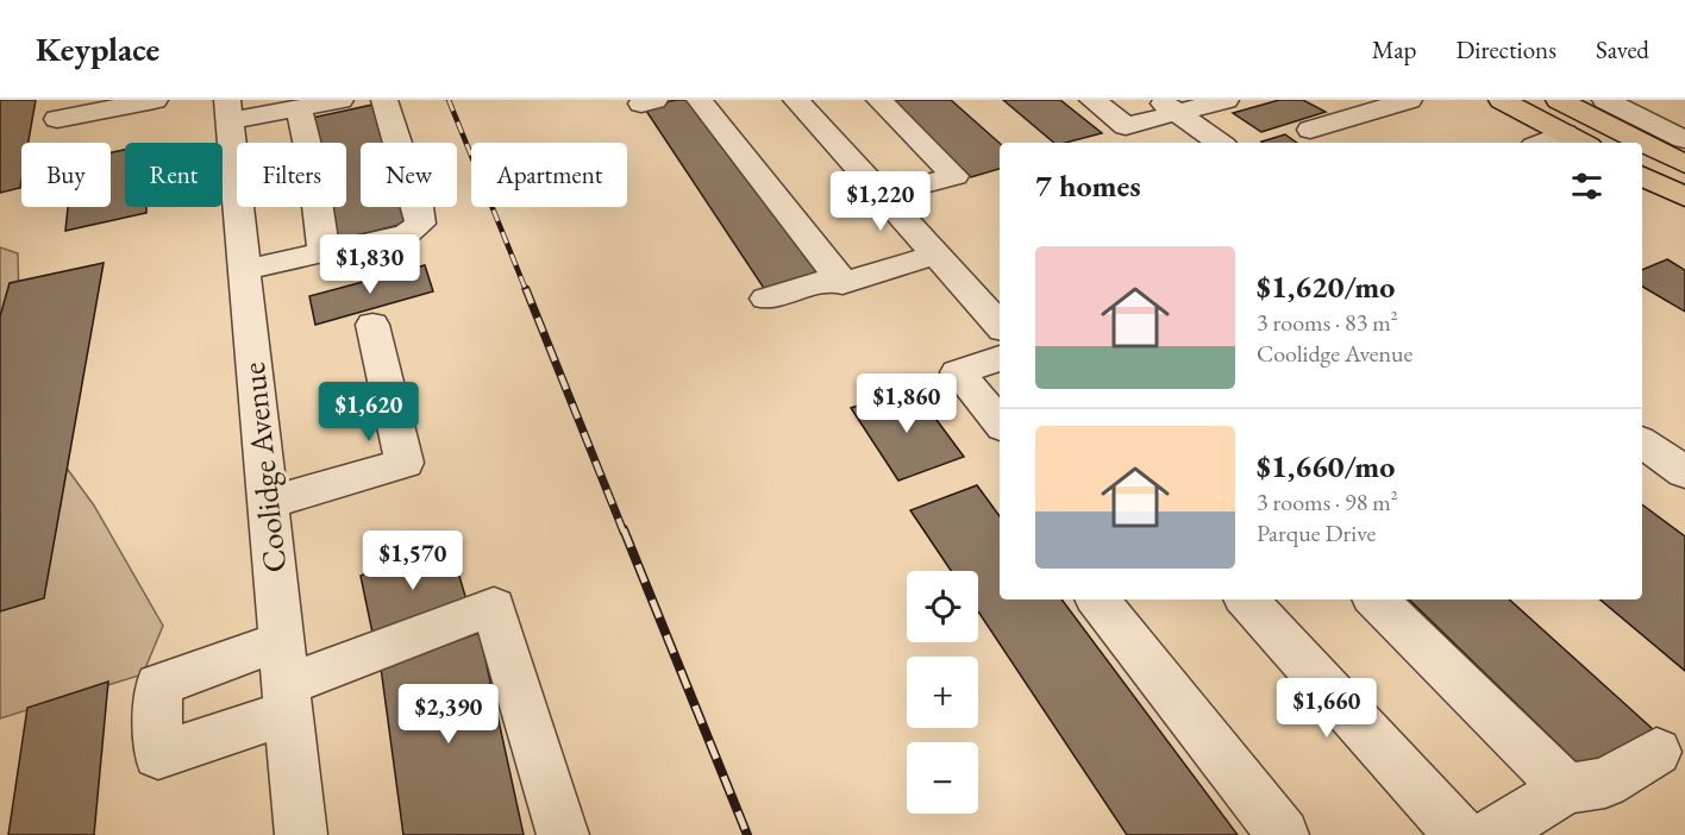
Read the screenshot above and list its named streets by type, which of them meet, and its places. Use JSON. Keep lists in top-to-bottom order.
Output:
{
  "streets": {
    "street": ["Coolidge Avenue"]
  },
  "page": {
    "header": "Keyplace",
    "nav": ["Map", "Directions", "Saved"],
    "chip": [
      "Buy",
      "Rent",
      "Filters",
      "New",
      "Apartment"
    ],
    "heading": "7 homes",
    "price": [
      "$1,220",
      "$1,830",
      "$1,860",
      "$1,620",
      "$1,570",
      "$1,660",
      "$2,390"
    ],
    "list": [
      {
        "name": "$1,620/mo",
        "note": "3 rooms · 83 m² · Coolidge Avenue"
      },
      {
        "name": "$1,660/mo",
        "note": "3 rooms · 98 m² · Parque Drive"
      }
    ],
    "map_buttons": ["+", "−"]
  }
}
